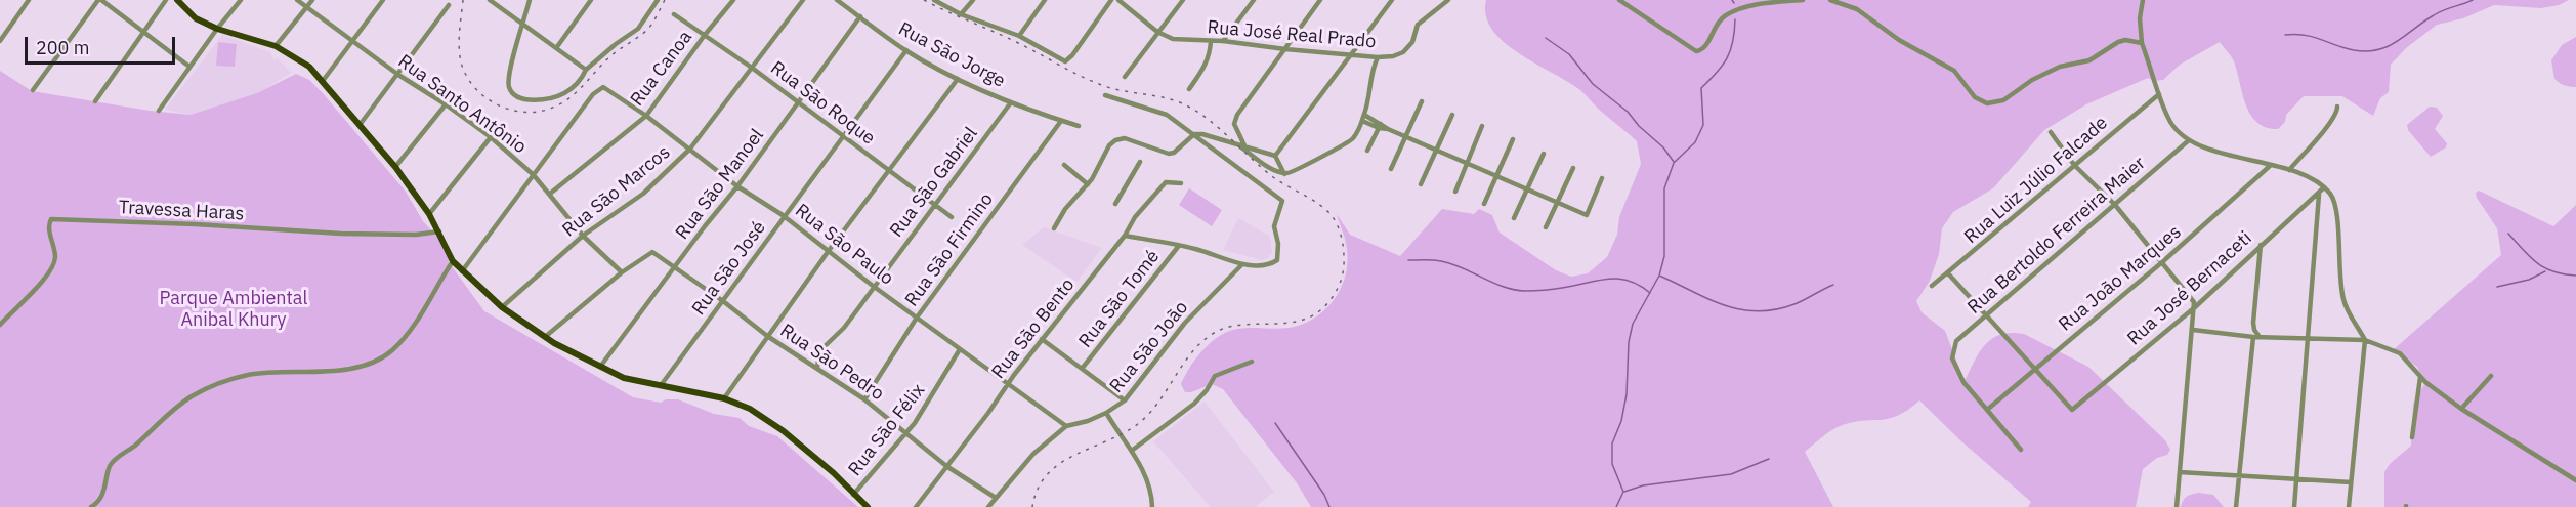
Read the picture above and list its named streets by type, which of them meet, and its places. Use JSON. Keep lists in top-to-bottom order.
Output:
{
  "streets": {
    "street": [
      "Rua José Real Prado",
      "Rua São Jorge",
      "Rua Canoa",
      "Rua São Roque",
      "Rua Santo Antônio",
      "Rua Luiz Júlio Falcade",
      "Rua São Gabriel",
      "Rua São Manoel",
      "Rua São Marcos",
      "Travessa Haras",
      "Rua Bertoldo Ferreira Maier",
      "Rua São Paulo",
      "Rua São Firmino",
      "Rua São José",
      "Rua João Marques",
      "Rua José Bernaceti",
      "Rua São Tomé",
      "Rua São Bento",
      "Rua São João",
      "Rua São Pedro",
      "Rua São Félix"
    ]
  },
  "crossings": [
    ["Rua São Jorge", "Rua São Gabriel"],
    ["Rua São Jorge", "Rua São Manoel"],
    ["Rua São Jorge", "Rua São Firmino"],
    ["Rua São Jorge", "Rua São José"],
    ["Rua Canoa", "Rua São Roque"],
    ["Rua Canoa", "Rua Santo Antônio"],
    ["Rua Canoa", "Rua São Paulo"],
    ["Rua São Roque", "Rua São Gabriel"],
    ["Rua São Roque", "Rua São Manoel"],
    ["Rua São Roque", "Rua São Marcos"],
    ["Rua São Roque", "Rua São José"],
    ["Rua Santo Antônio", "Rua São Marcos"],
    ["Rua Santo Antônio", "Rua São Paulo"],
    ["Rua Santo Antônio", "Rua São Pedro"],
    ["Rua São Gabriel", "Rua São Paulo"],
    ["Rua São Gabriel", "Rua São Pedro"],
    ["Rua São Manoel", "Rua São Paulo"],
    ["Rua São Manoel", "Rua São Pedro"],
    ["Rua São Marcos", "Rua São Paulo"],
    ["Rua Bertoldo Ferreira Maier", "Rua João Marques"],
    ["Rua São Paulo", "Rua São Firmino"],
    ["Rua São Paulo", "Rua São José"],
    ["Rua São Paulo", "Rua São Bento"],
    ["Rua São Paulo", "Rua São João"],
    ["Rua São Paulo", "Rua São Félix"],
    ["Rua São Firmino", "Rua São Pedro"],
    ["Rua São José", "Rua São Pedro"],
    ["Rua João Marques", "Rua José Bernaceti"],
    ["Rua São Bento", "Rua São Pedro"],
    ["Rua São João", "Rua São Pedro"],
    ["Rua São Pedro", "Rua São Félix"]
  ],
  "parks": ["Parque Ambiental Anibal Khury"],
  "scale_bar": "200 m"
}
